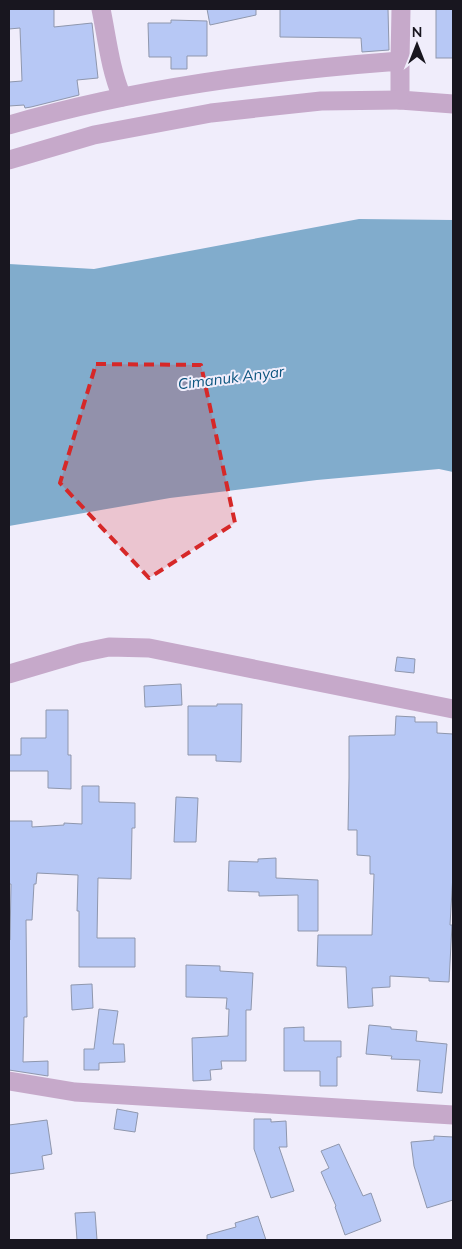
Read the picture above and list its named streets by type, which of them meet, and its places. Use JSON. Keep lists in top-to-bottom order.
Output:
{
  "water": ["Cimanuk Anyar"],
  "north": "top"
}
